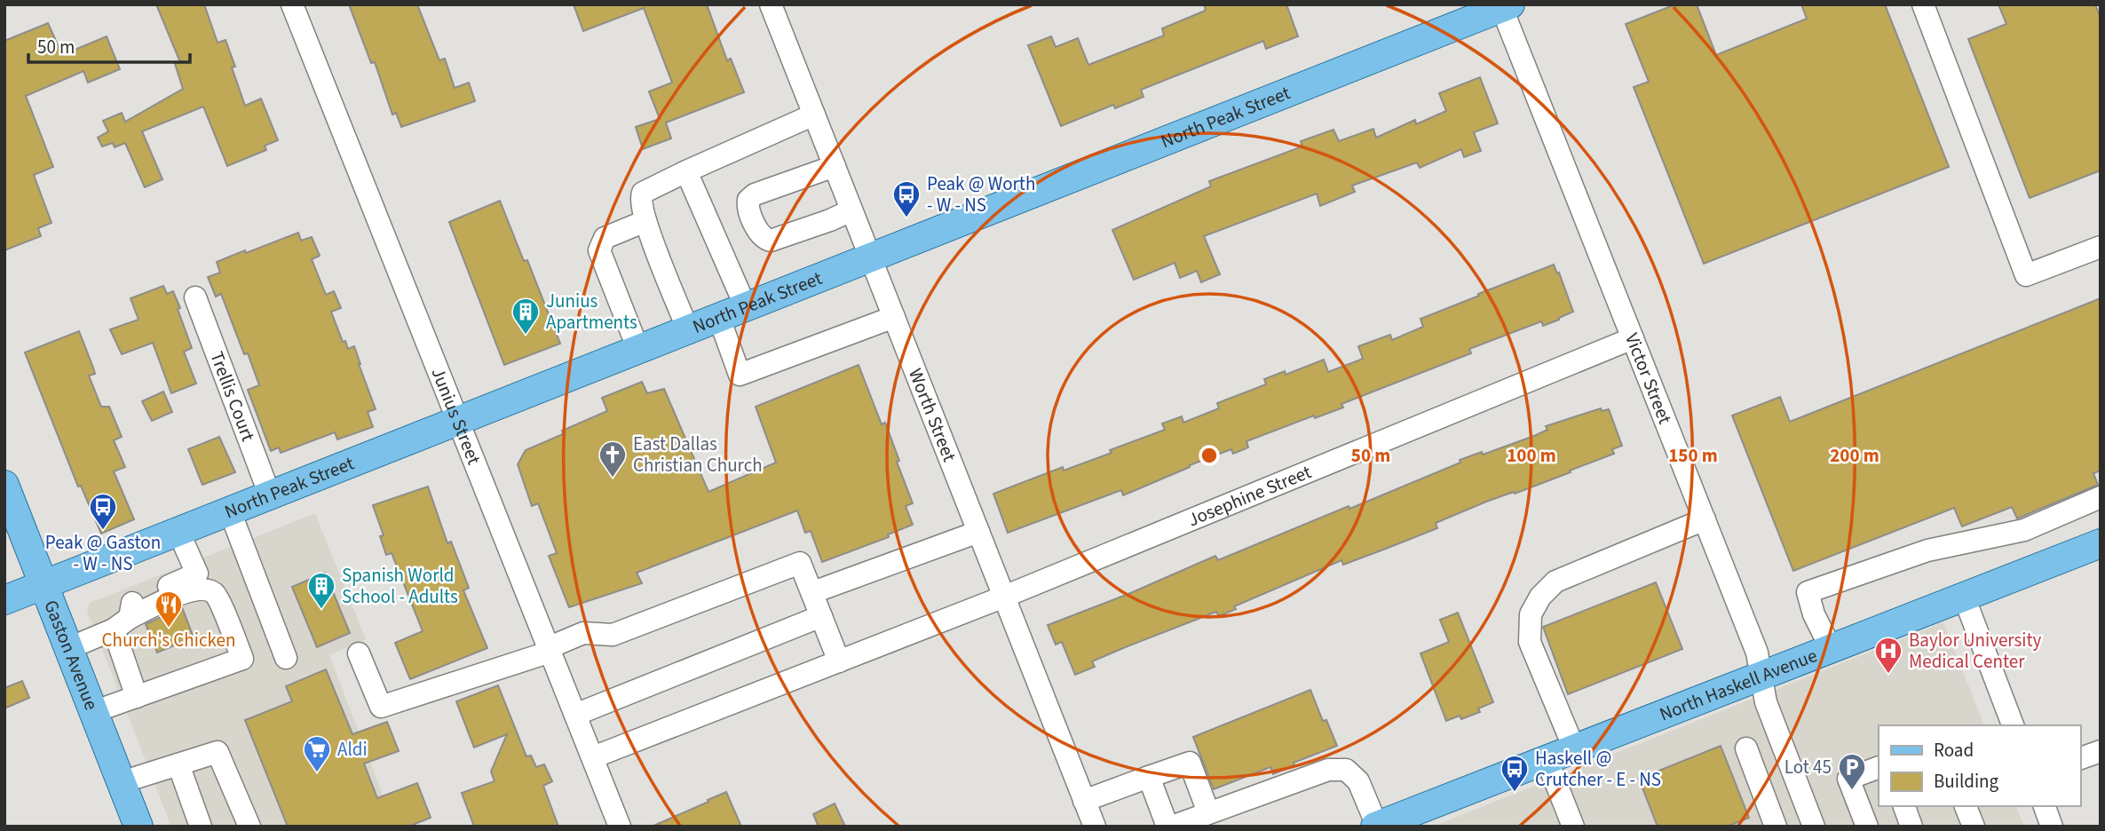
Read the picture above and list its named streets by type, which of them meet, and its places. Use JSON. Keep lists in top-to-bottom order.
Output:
{
  "streets": {
    "main road": ["North Peak Street", "Gaston Avenue", "North Haskell Avenue"],
    "street": [
      "Victor Street",
      "Trellis Court",
      "Junius Street",
      "Worth Street",
      "Josephine Street"
    ]
  },
  "crossings": [
    ["North Peak Street", "Victor Street"],
    ["North Peak Street", "Trellis Court"],
    ["North Peak Street", "Junius Street"],
    ["North Peak Street", "Worth Street"],
    ["North Peak Street", "Gaston Avenue"],
    ["Victor Street", "Josephine Street"],
    ["Victor Street", "North Haskell Avenue"],
    ["Junius Street", "Josephine Street"],
    ["Worth Street", "Josephine Street"]
  ],
  "places": {
    "bus stop": ["Peak @ Worth - W - NS", "Peak @ Gaston - W - NS", "Haskell @ Crutcher - E - NS"],
    "building": ["Junius Apartments", "Spanish World School - Adults"],
    "church": ["East Dallas Christian Church"],
    "restaurant": ["Church's Chicken"],
    "hospital": ["Baylor University Medical Center"],
    "supermarket": ["Aldi"],
    "parking": ["Lot 45"]
  },
  "legend": ["Road", "Building"],
  "scale_bar": "50 m",
  "rings": [
    "50 m",
    "100 m",
    "150 m",
    "200 m"
  ]
}
